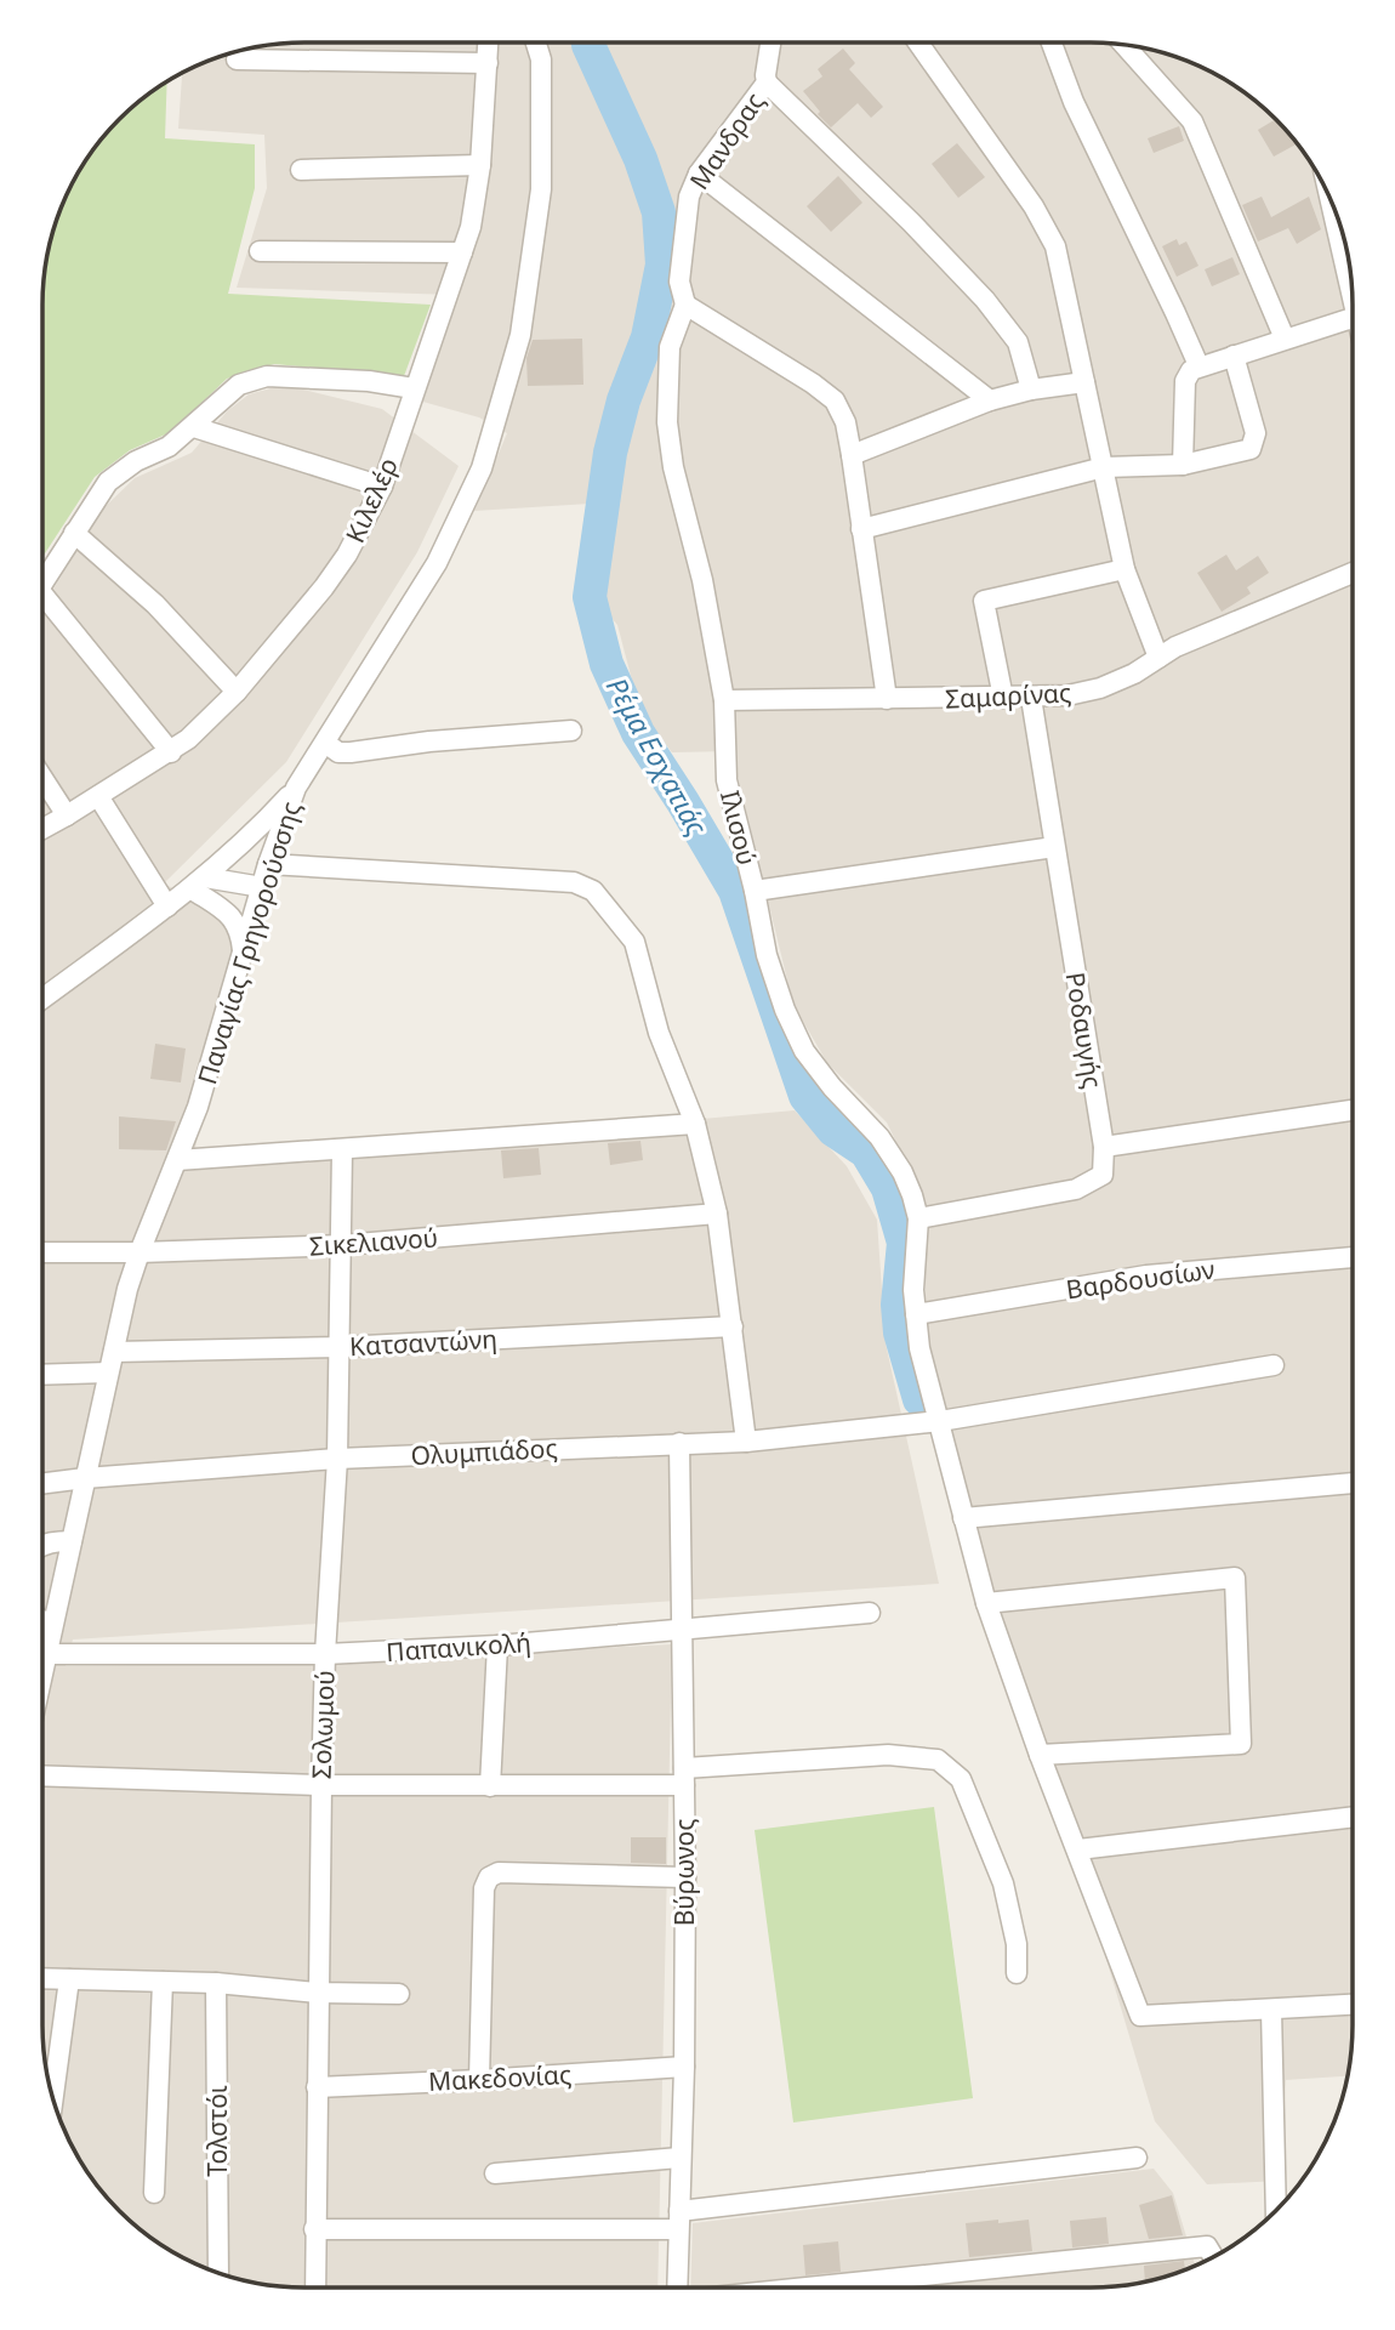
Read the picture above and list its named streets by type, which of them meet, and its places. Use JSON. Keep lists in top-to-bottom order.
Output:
{
  "streets": {
    "street": [
      "Μανδρας",
      "Κιλελέρ",
      "Σαμαρίνας",
      "Ιλισού",
      "Παναγίας Γρηγορούσσης",
      "Ροδαυγής",
      "Σικελιανού",
      "Βαρδουσίων",
      "Κατσαντώνη",
      "Ολυμπιάδος",
      "Παπανικολή",
      "Σολωμού",
      "Βύρωνος",
      "Μακεδονίας",
      "Τολστόι"
    ]
  },
  "crossings": [
    ["Μανδρας", "Ιλισού"],
    ["Σαμαρίνας", "Ιλισού"],
    ["Σαμαρίνας", "Ροδαυγής"],
    ["Ιλισού", "Βαρδουσίων"],
    ["Ιλισού", "Ολυμπιάδος"],
    ["Παναγίας Γρηγορούσσης", "Σικελιανού"],
    ["Παναγίας Γρηγορούσσης", "Κατσαντώνη"],
    ["Παναγίας Γρηγορούσσης", "Ολυμπιάδος"],
    ["Παναγίας Γρηγορούσσης", "Παπανικολή"],
    ["Σικελιανού", "Σολωμού"],
    ["Κατσαντώνη", "Σολωμού"],
    ["Ολυμπιάδος", "Σολωμού"],
    ["Ολυμπιάδος", "Βύρωνος"],
    ["Παπανικολή", "Σολωμού"],
    ["Παπανικολή", "Βύρωνος"],
    ["Σολωμού", "Μακεδονίας"],
    ["Βύρωνος", "Μακεδονίας"]
  ],
  "water": ["Ρέμα Εσχατιάς"]
}
